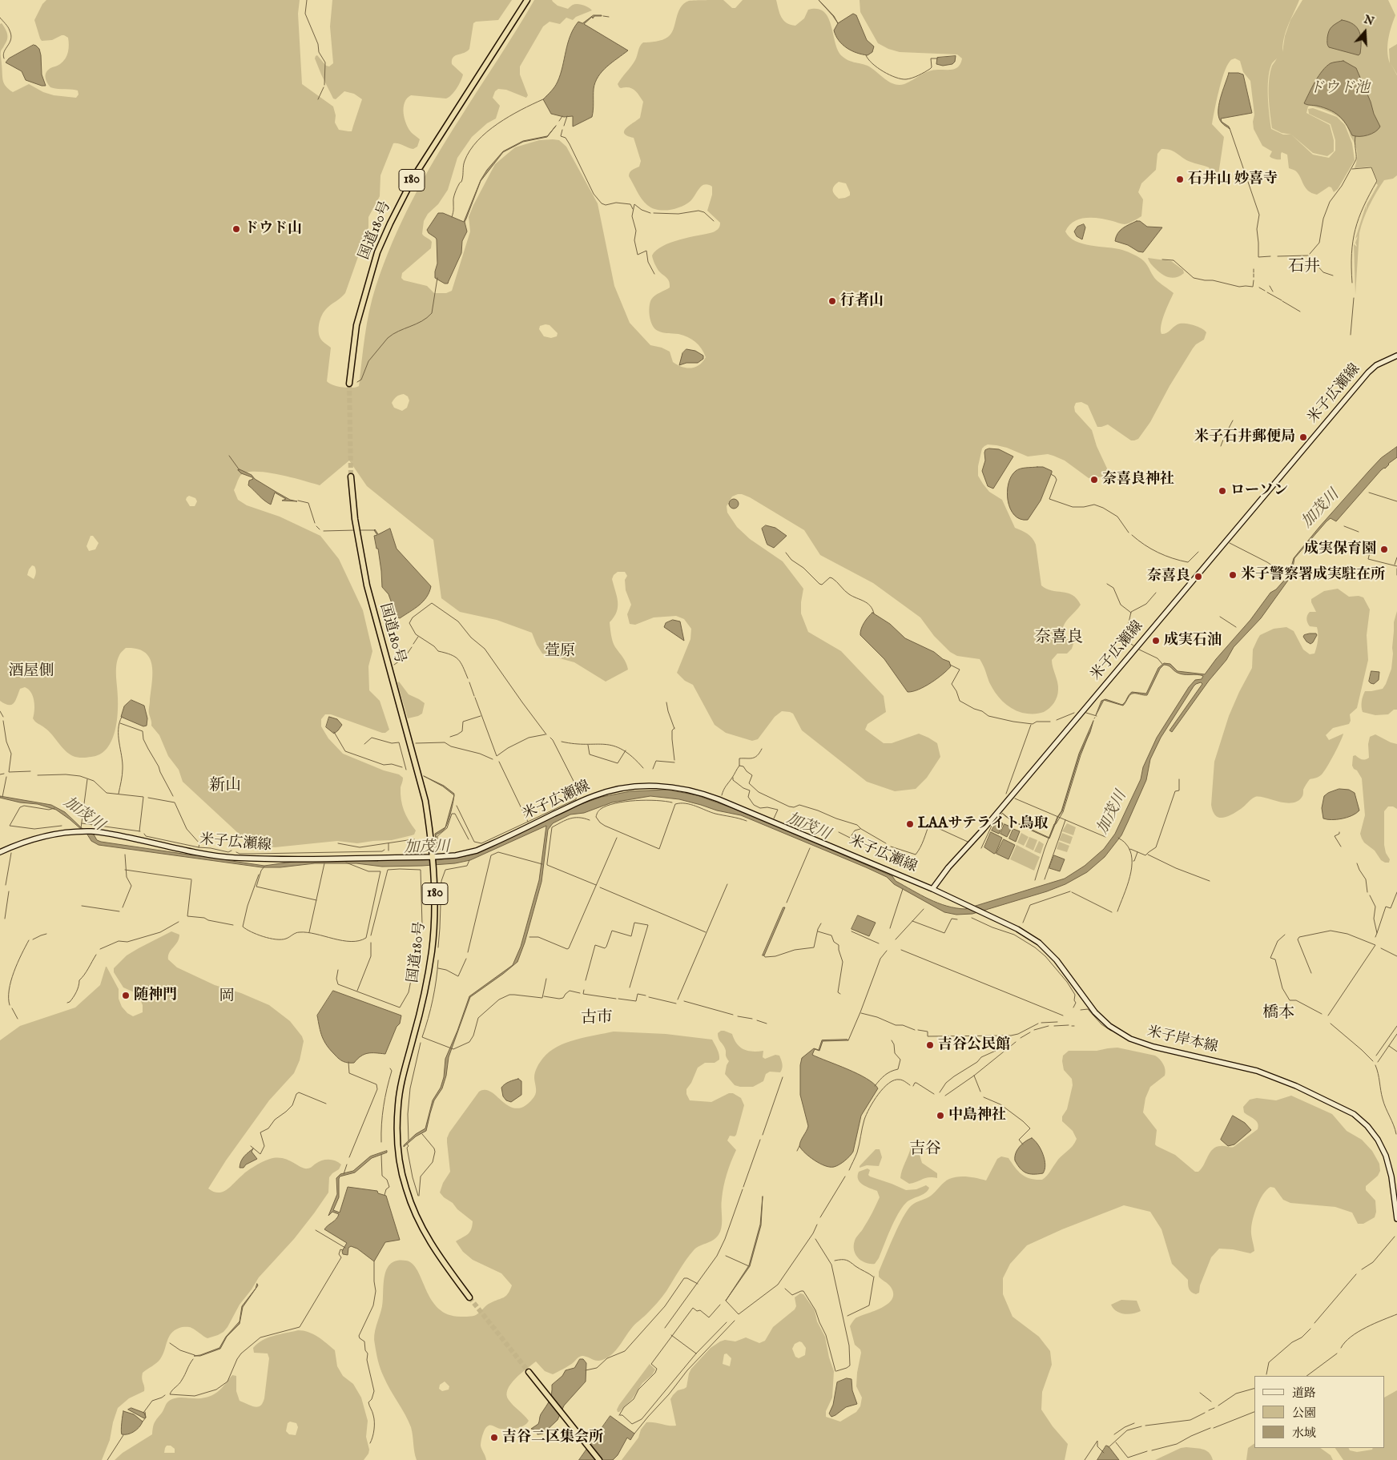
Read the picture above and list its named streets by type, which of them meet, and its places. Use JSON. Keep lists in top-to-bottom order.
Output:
{
  "streets": {
    "highway": ["180", "国道180号"],
    "main road": ["米子広瀬線", "米子岸本線"]
  },
  "crossings": [
    ["国道180号", "米子広瀬線"],
    ["米子広瀬線", "米子岸本線"]
  ],
  "districts": [
    "石井",
    "奈喜良",
    "萱原",
    "酒屋側",
    "新山",
    "岡",
    "橋本",
    "古市",
    "吉谷"
  ],
  "water": ["ドウド池", "加茂川"],
  "places": [
    "石井山 妙喜寺",
    "ドウド山",
    "行者山",
    "米子石井郵便局",
    "奈喜良神社",
    "ローソン",
    "成実保育園",
    "米子警察署成実駐在所",
    "奈喜良",
    "成実石油",
    "LAAサテライト鳥取",
    "随神門",
    "吉谷公民館",
    "中島神社",
    "吉谷二区集会所"
  ],
  "legend": ["道路", "公園", "水域"],
  "north": "top"
}
